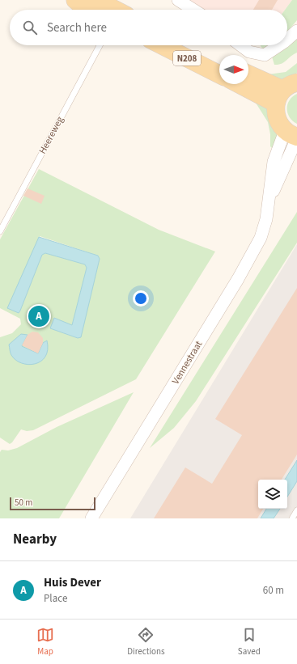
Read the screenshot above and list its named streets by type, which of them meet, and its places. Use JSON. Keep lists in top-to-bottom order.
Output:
{
  "streets": {
    "main road": ["N208"],
    "street": ["Vennestraat"],
    "lane": ["Heereweg"]
  },
  "scale_bar": "50 m",
  "north": "right",
  "page": {
    "search": "Search here",
    "pins": "A",
    "scale": "50 m",
    "heading": "Nearby",
    "list": [
      {
        "mark": "A",
        "name": "Huis Dever",
        "note": "Place",
        "value": "60 m"
      }
    ],
    "nav": ["Map", "Directions", "Saved"]
  }
}
